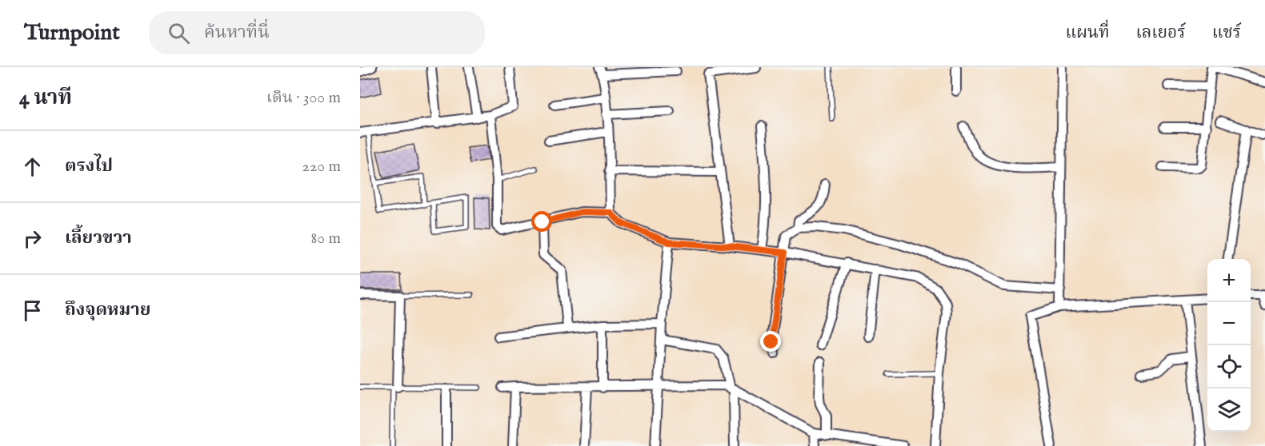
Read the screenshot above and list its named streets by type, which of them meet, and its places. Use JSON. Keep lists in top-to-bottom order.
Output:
{
  "page": {
    "header": "Turnpoint",
    "search": "ค้นหาที่นี่",
    "nav": ["แผนที่", "เลเยอร์", "แชร์"],
    "heading": ["4 นาที", "เดิน · 300 m"],
    "list": [
      ["ตรงไป", "220 m"],
      ["เลี้ยวขวา", "80 m"],
      "ถึงจุดหมาย"
    ],
    "map_buttons": ["+", "−"]
  }
}
